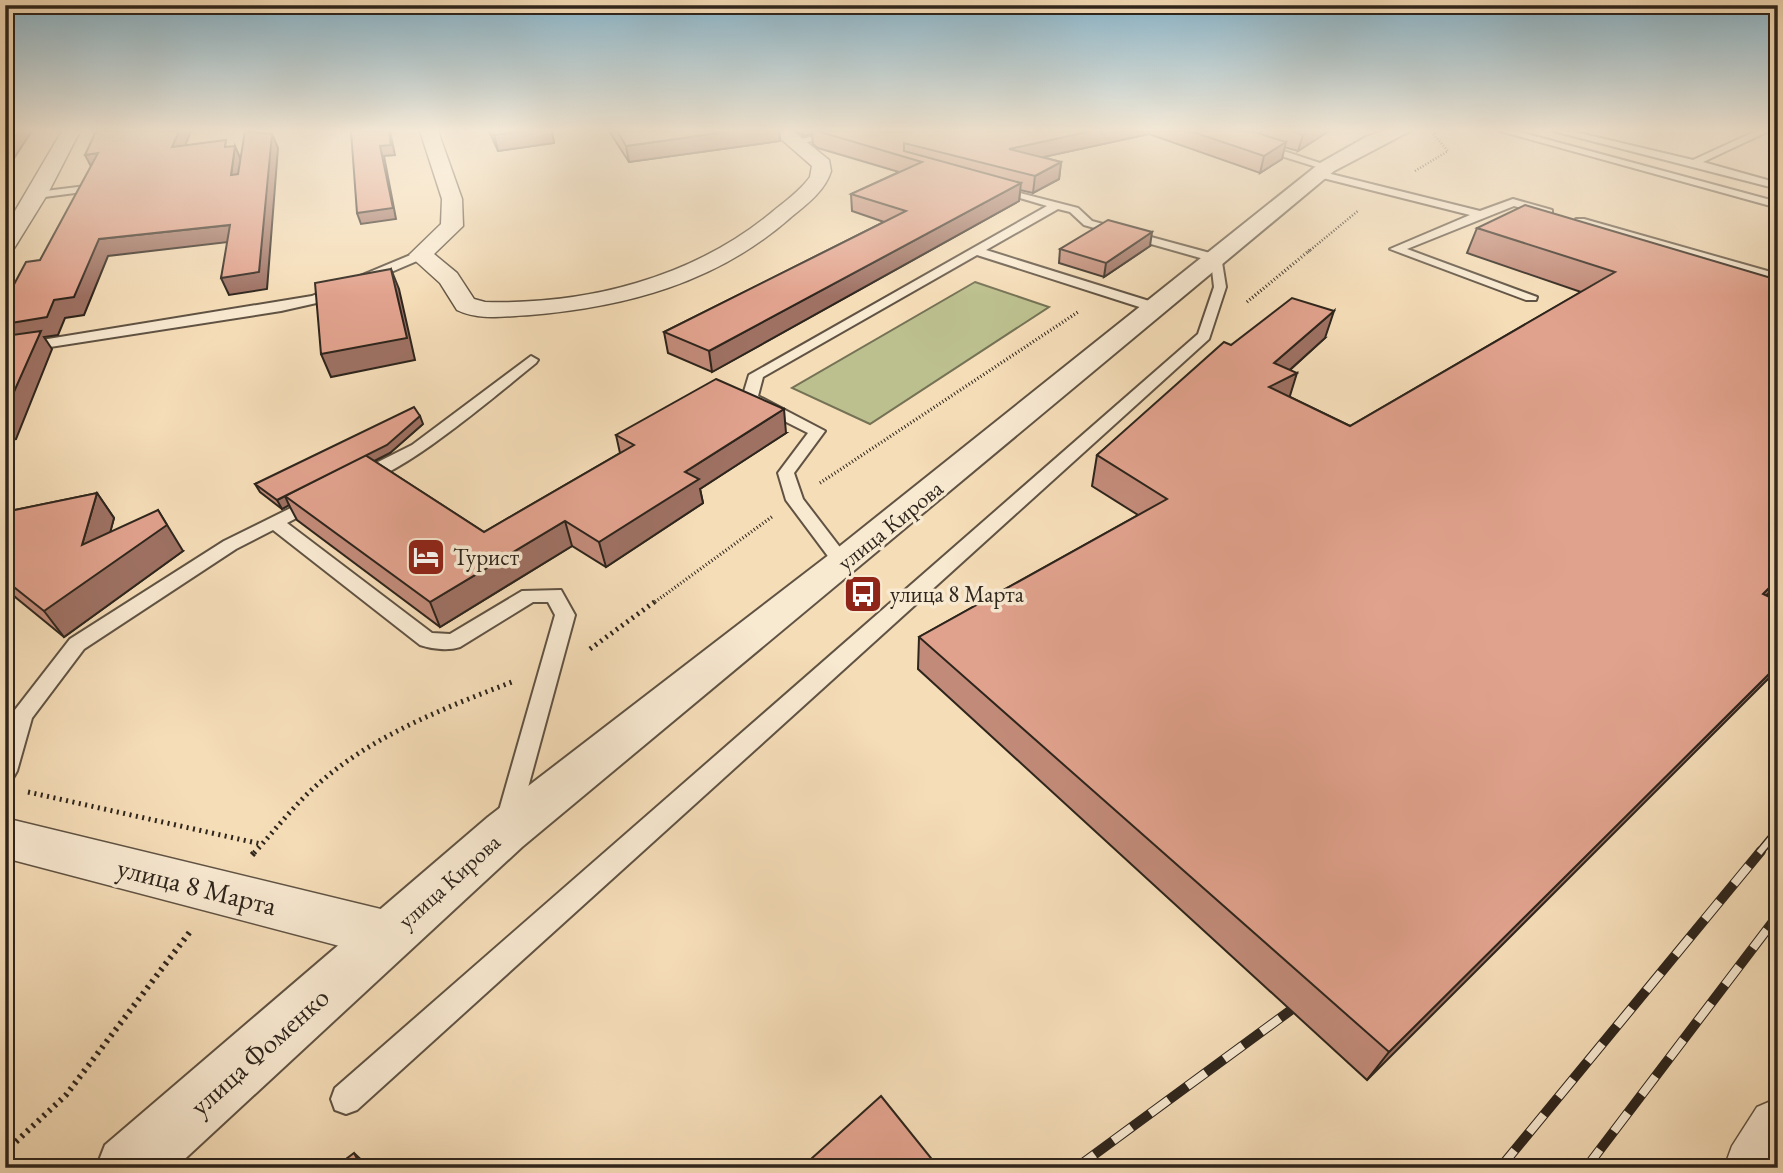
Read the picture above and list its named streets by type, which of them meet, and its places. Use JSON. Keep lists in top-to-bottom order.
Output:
{
  "streets": {
    "street": ["улица Кирова", "улица 8 Марта", "улица Фоменко"]
  },
  "crossings": [
    ["улица Кирова", "улица 8 Марта"],
    ["улица Кирова", "улица Фоменко"],
    ["улица 8 Марта", "улица Фоменко"]
  ],
  "places": {
    "hotel": ["Турист"],
    "bus stop": ["улица 8 Марта"]
  }
}
